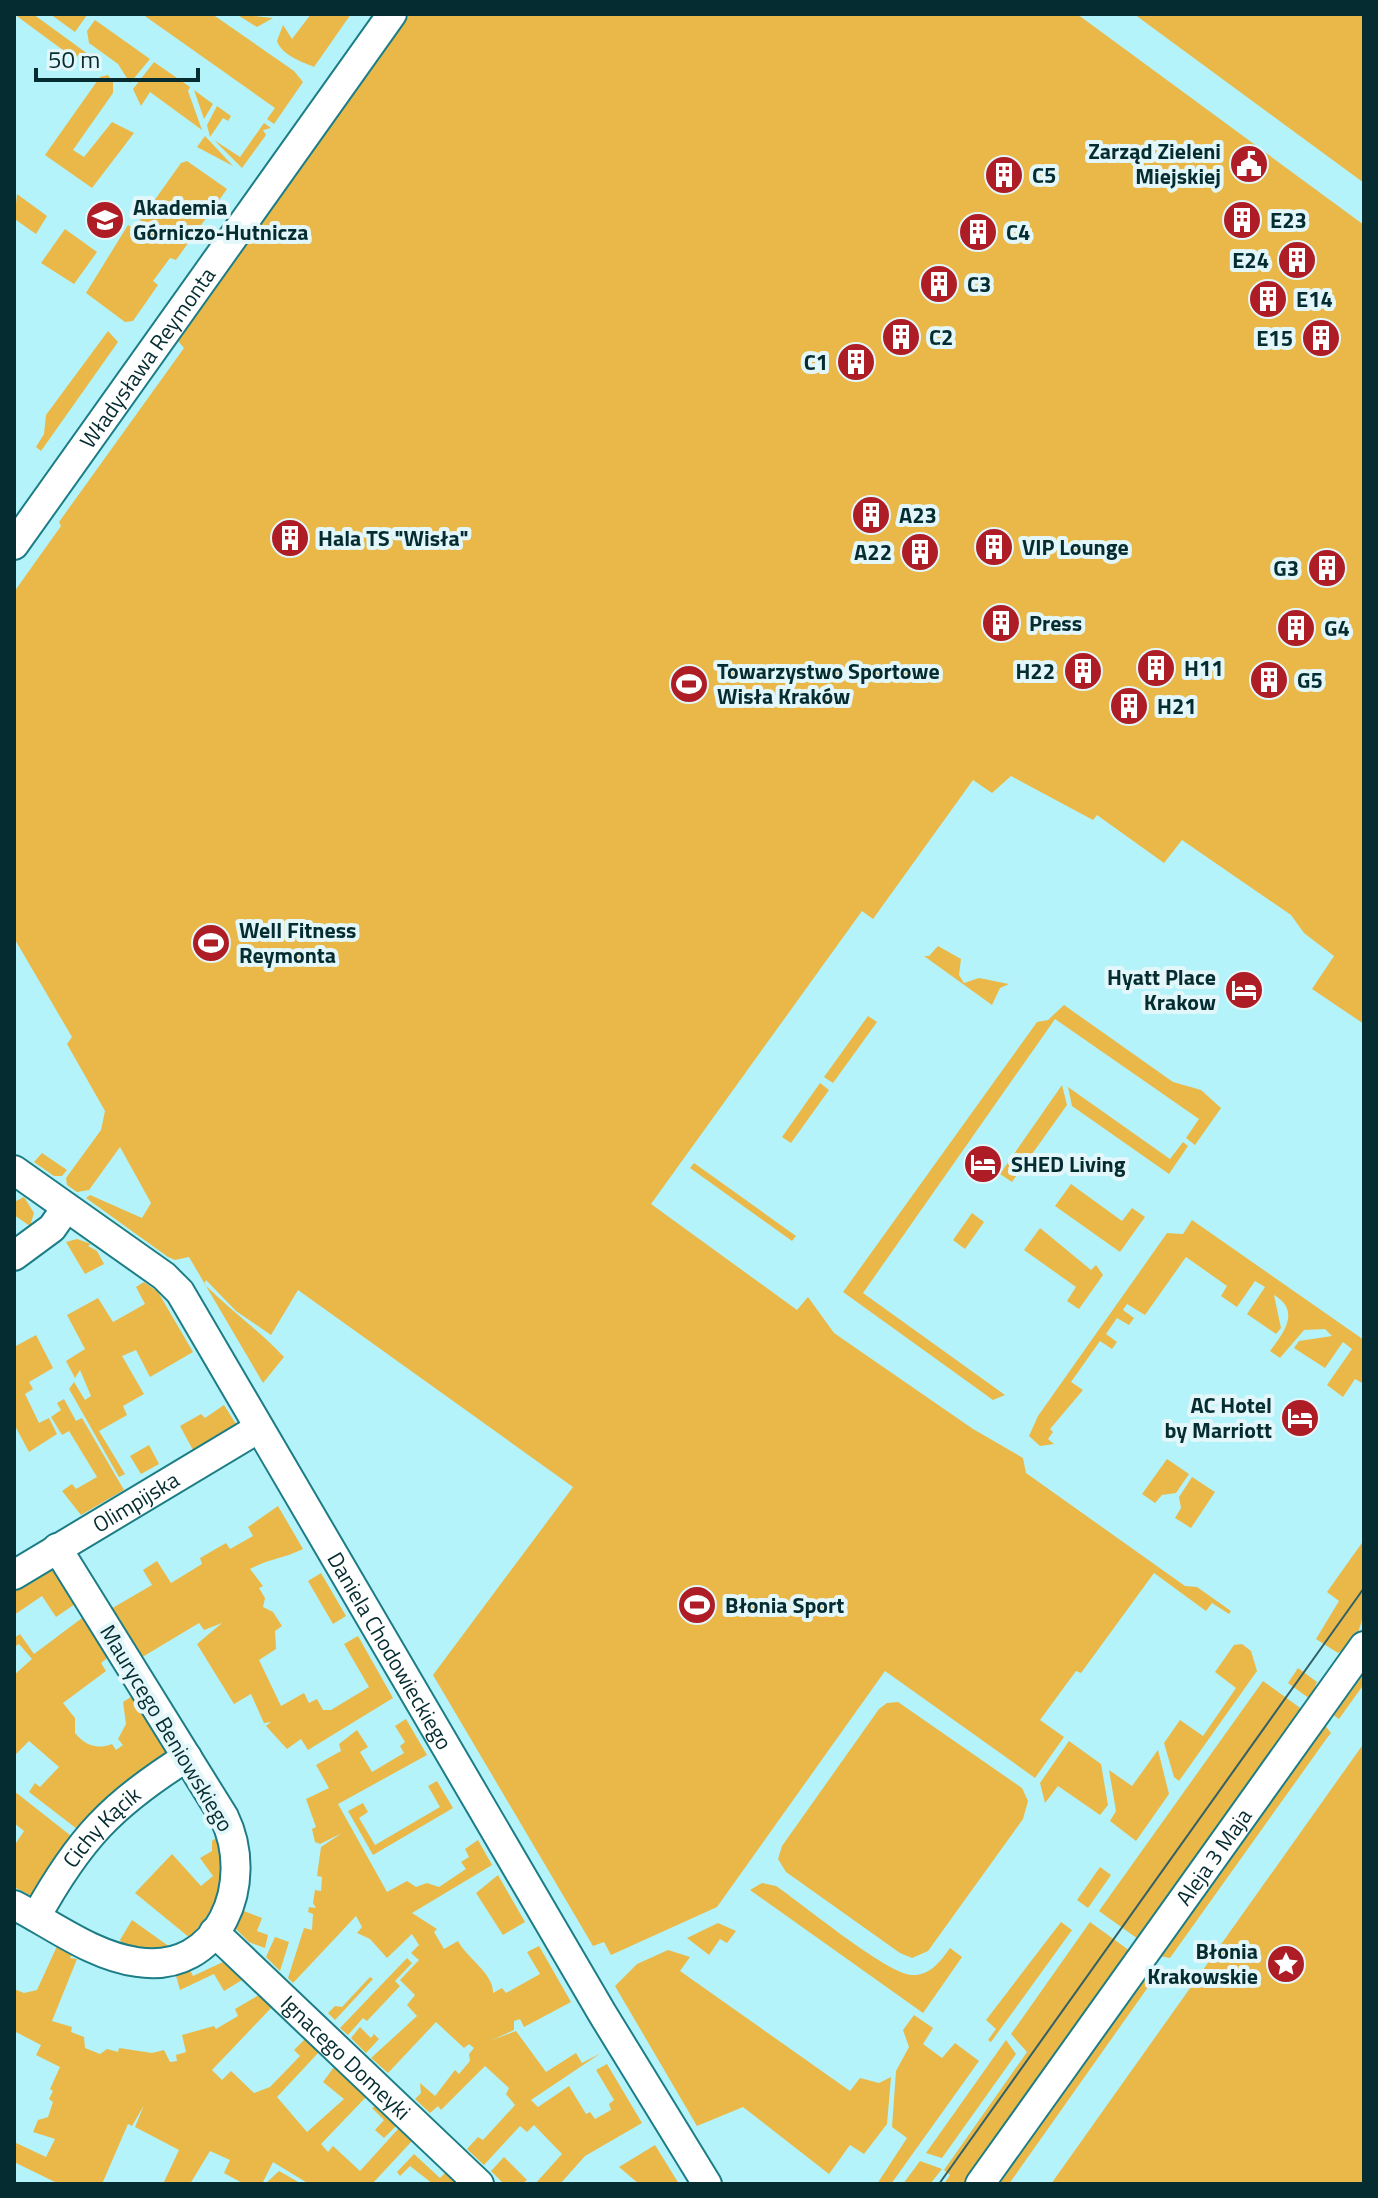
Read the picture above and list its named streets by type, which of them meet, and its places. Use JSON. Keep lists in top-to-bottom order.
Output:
{
  "streets": {
    "street": [
      "Władysława Reymonta",
      "Olimpijska",
      "Daniela Chodowieckiego",
      "Maurycego Beniowskiego",
      "Cichy Kącik",
      "Aleja 3 Maja",
      "Ignacego Domeyki"
    ]
  },
  "crossings": [
    ["Olimpijska", "Daniela Chodowieckiego"],
    ["Olimpijska", "Maurycego Beniowskiego"],
    ["Maurycego Beniowskiego", "Cichy Kącik"],
    ["Maurycego Beniowskiego", "Ignacego Domeyki"]
  ],
  "places": {
    "public building": ["Zarząd Zieleni Miejskiej"],
    "building": [
      "C5",
      "E23",
      "C4",
      "E24",
      "C3",
      "E14",
      "C2",
      "E15",
      "C1",
      "A23",
      "Hala TS \"Wisła\"",
      "VIP Lounge",
      "A22",
      "G3",
      "Press",
      "G4",
      "H11",
      "H22",
      "G5",
      "H21"
    ],
    "school or university": ["Akademia Górniczo-Hutnicza"],
    "sports": ["Towarzystwo Sportowe Wisła Kraków", "Well Fitness Reymonta", "Błonia Sport"],
    "hotel": ["Hyatt Place Krakow", "SHED Living", "AC Hotel by Marriott"],
    "place": ["Błonia Krakowskie"]
  },
  "scale_bar": "50 m"
}
